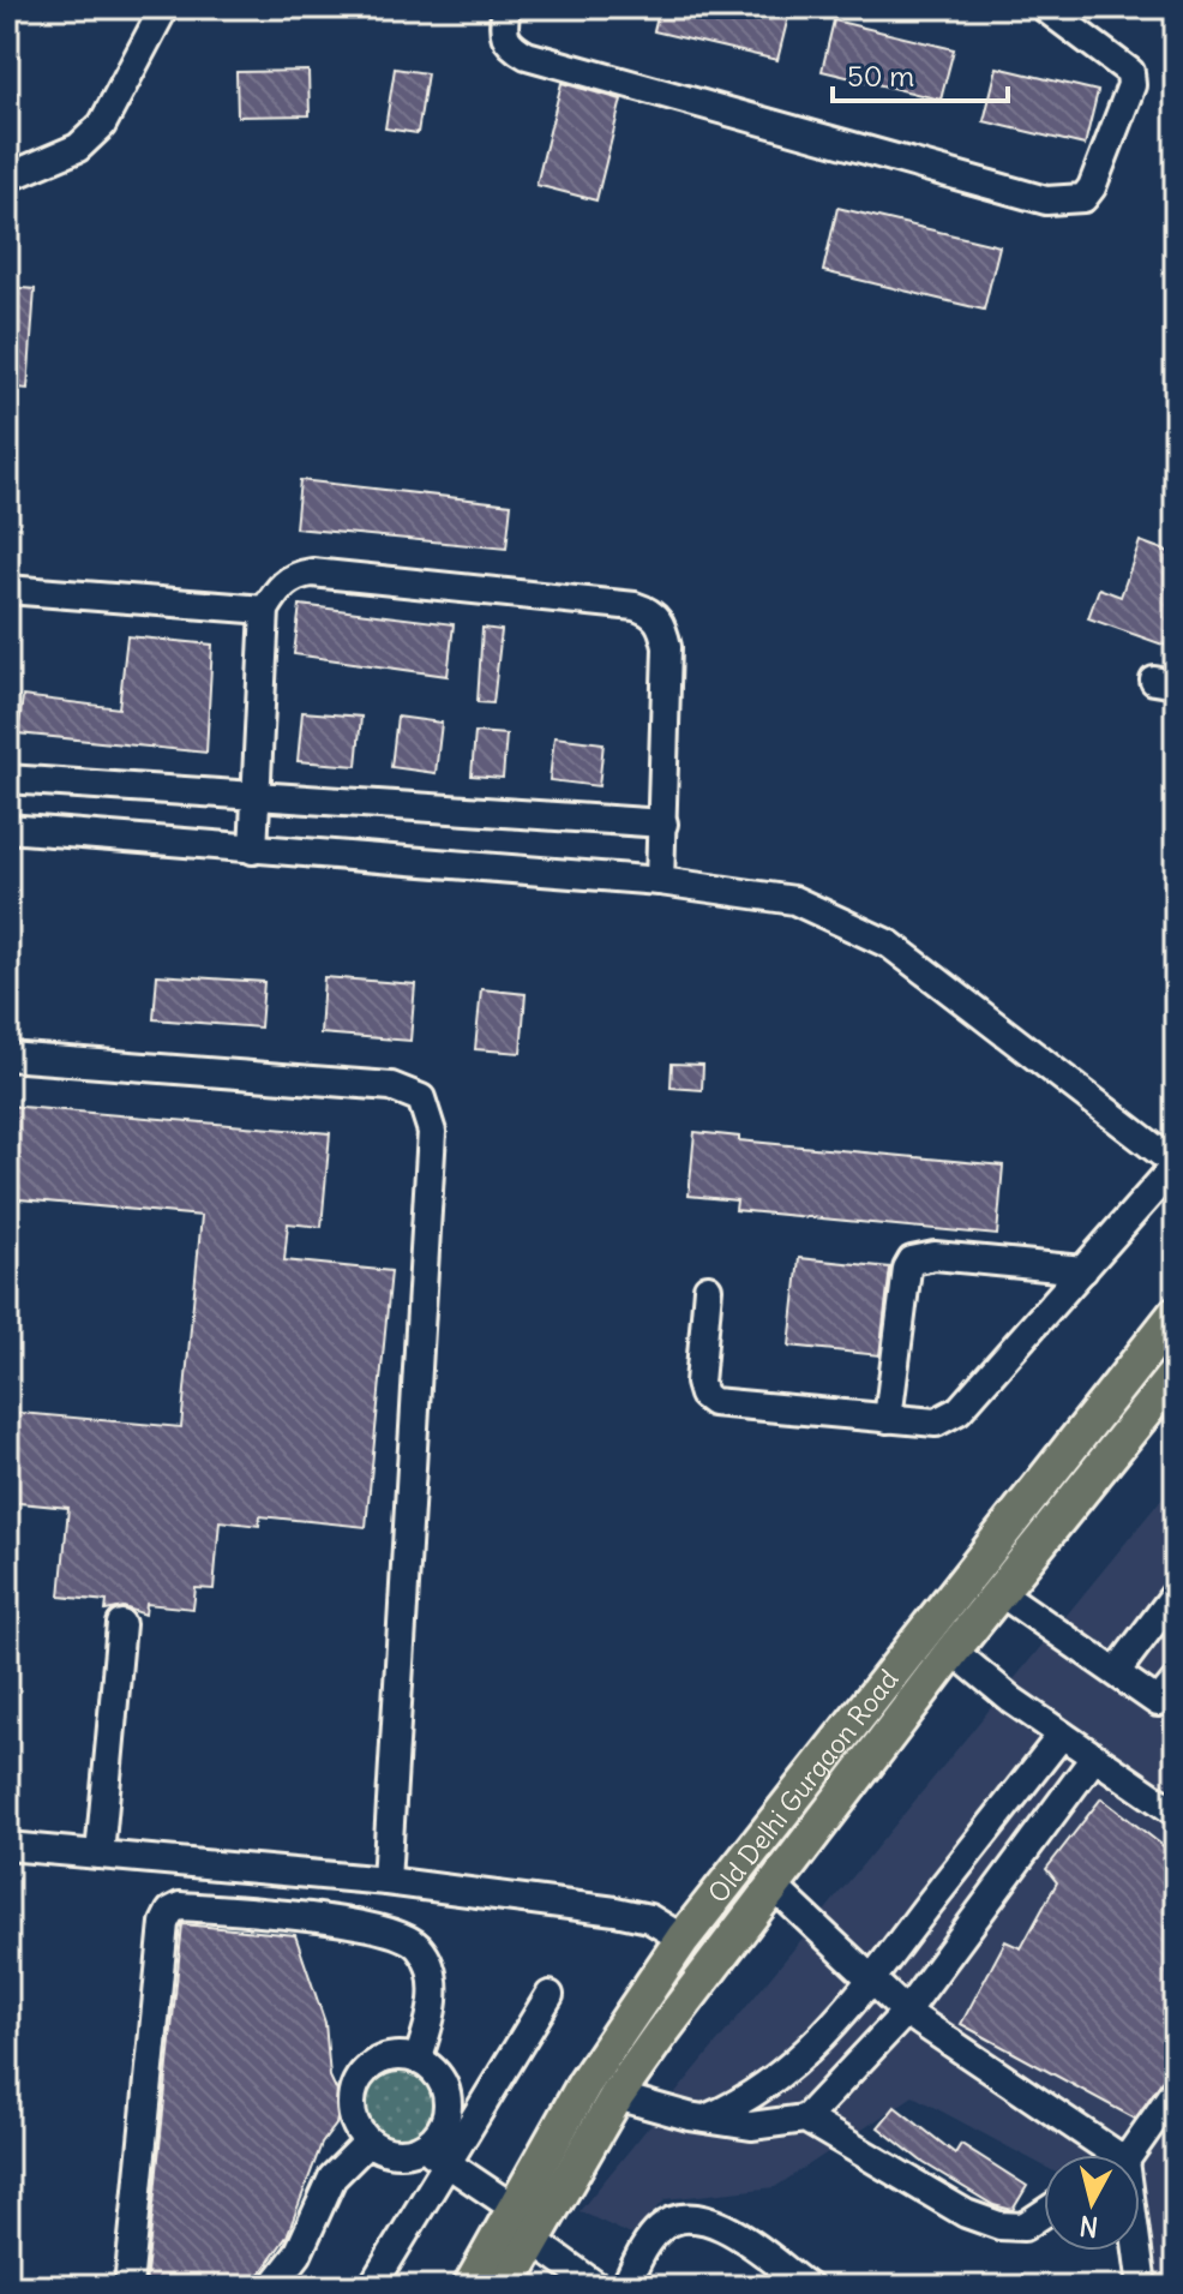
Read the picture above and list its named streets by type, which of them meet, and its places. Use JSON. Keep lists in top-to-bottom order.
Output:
{
  "streets": {
    "main road": ["Old Delhi Gurgaon Road"]
  },
  "scale_bar": "50 m",
  "north": "bottom"
}
